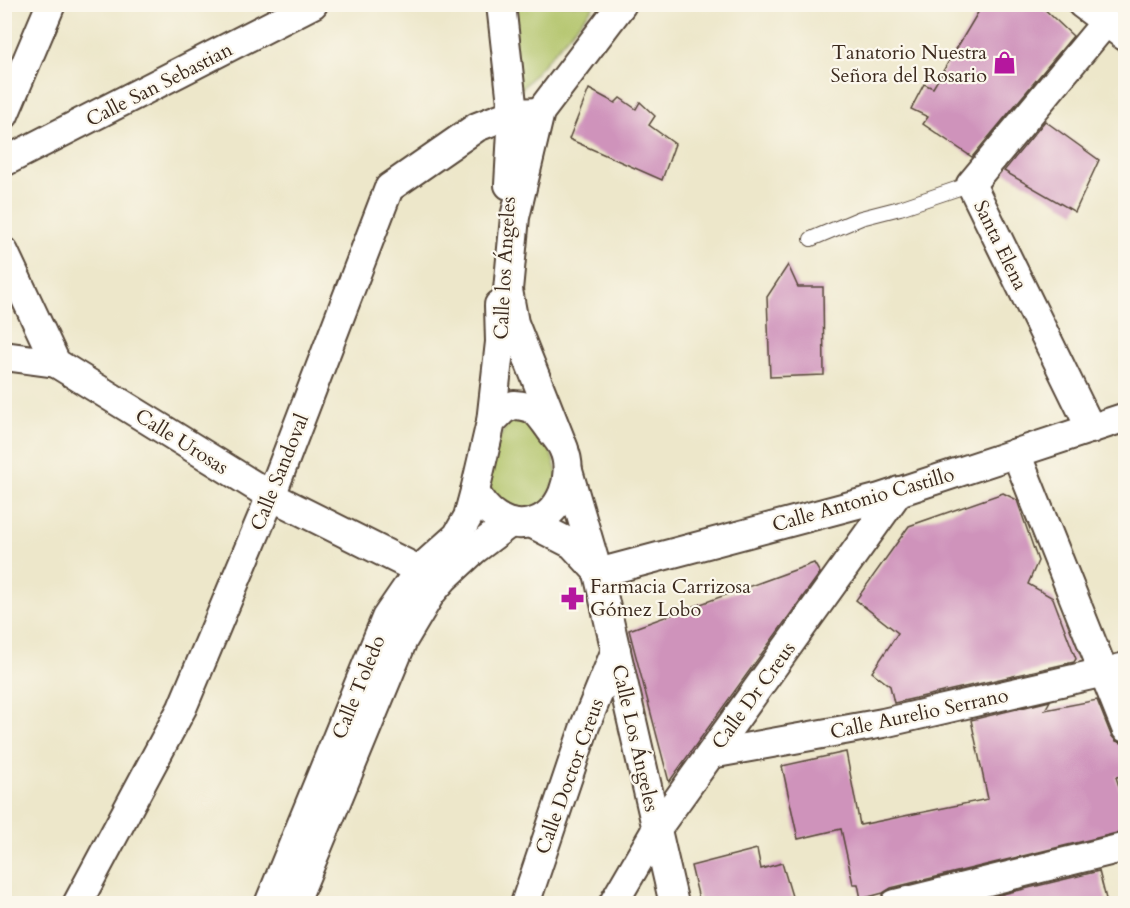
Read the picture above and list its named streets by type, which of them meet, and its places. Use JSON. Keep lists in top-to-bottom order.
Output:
{
  "streets": {
    "street": [
      "Calle San Sebastian",
      "Santa Elena",
      "Calle los Ángeles",
      "Calle Urosas",
      "Calle Sandoval",
      "Calle Antonio Castillo",
      "Calle Toledo",
      "Calle Dr Creus",
      "Calle Aurelio Serrano",
      "Calle Los Ángeles",
      "Calle Doctor Creus"
    ]
  },
  "crossings": [
    ["Santa Elena", "Calle Antonio Castillo"],
    ["Calle los Ángeles", "Calle Sandoval"],
    ["Calle los Ángeles", "Calle Toledo"],
    ["Calle los Ángeles", "Calle Los Ángeles"],
    ["Calle Urosas", "Calle Sandoval"],
    ["Calle Urosas", "Calle Toledo"],
    ["Calle Sandoval", "Calle Los Ángeles"],
    ["Calle Antonio Castillo", "Calle Dr Creus"],
    ["Calle Antonio Castillo", "Calle Los Ángeles"],
    ["Calle Toledo", "Calle Los Ángeles"],
    ["Calle Dr Creus", "Calle Aurelio Serrano"],
    ["Calle Dr Creus", "Calle Los Ángeles"],
    ["Calle Los Ángeles", "Calle Doctor Creus"]
  ],
  "places": {
    "shop": ["Tanatorio Nuestra Señora del Rosario"],
    "pharmacy": ["Farmacia Carrizosa Gómez Lobo"]
  }
}
